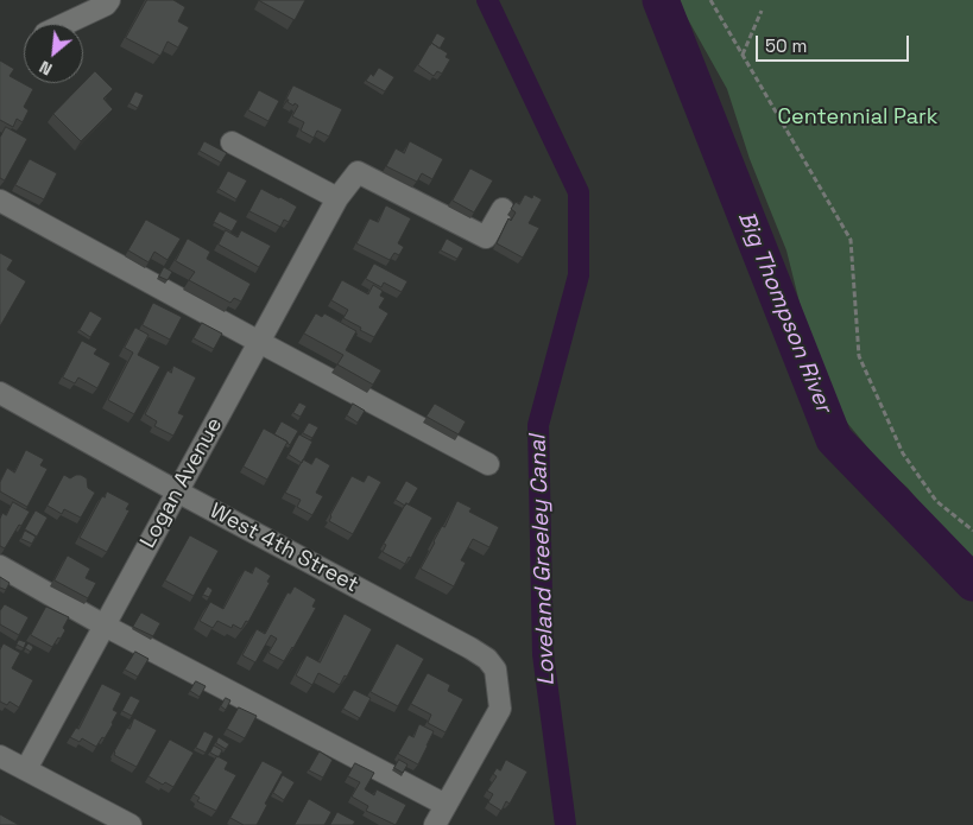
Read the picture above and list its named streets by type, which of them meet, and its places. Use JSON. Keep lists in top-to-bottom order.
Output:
{
  "streets": {
    "street": ["Logan Avenue", "West 4th Street"]
  },
  "crossings": [
    ["Logan Avenue", "West 4th Street"]
  ],
  "water": ["Big Thompson River", "Loveland Greeley Canal"],
  "parks": ["Centennial Park"],
  "scale_bar": "50 m",
  "north": "bottom left"
}
